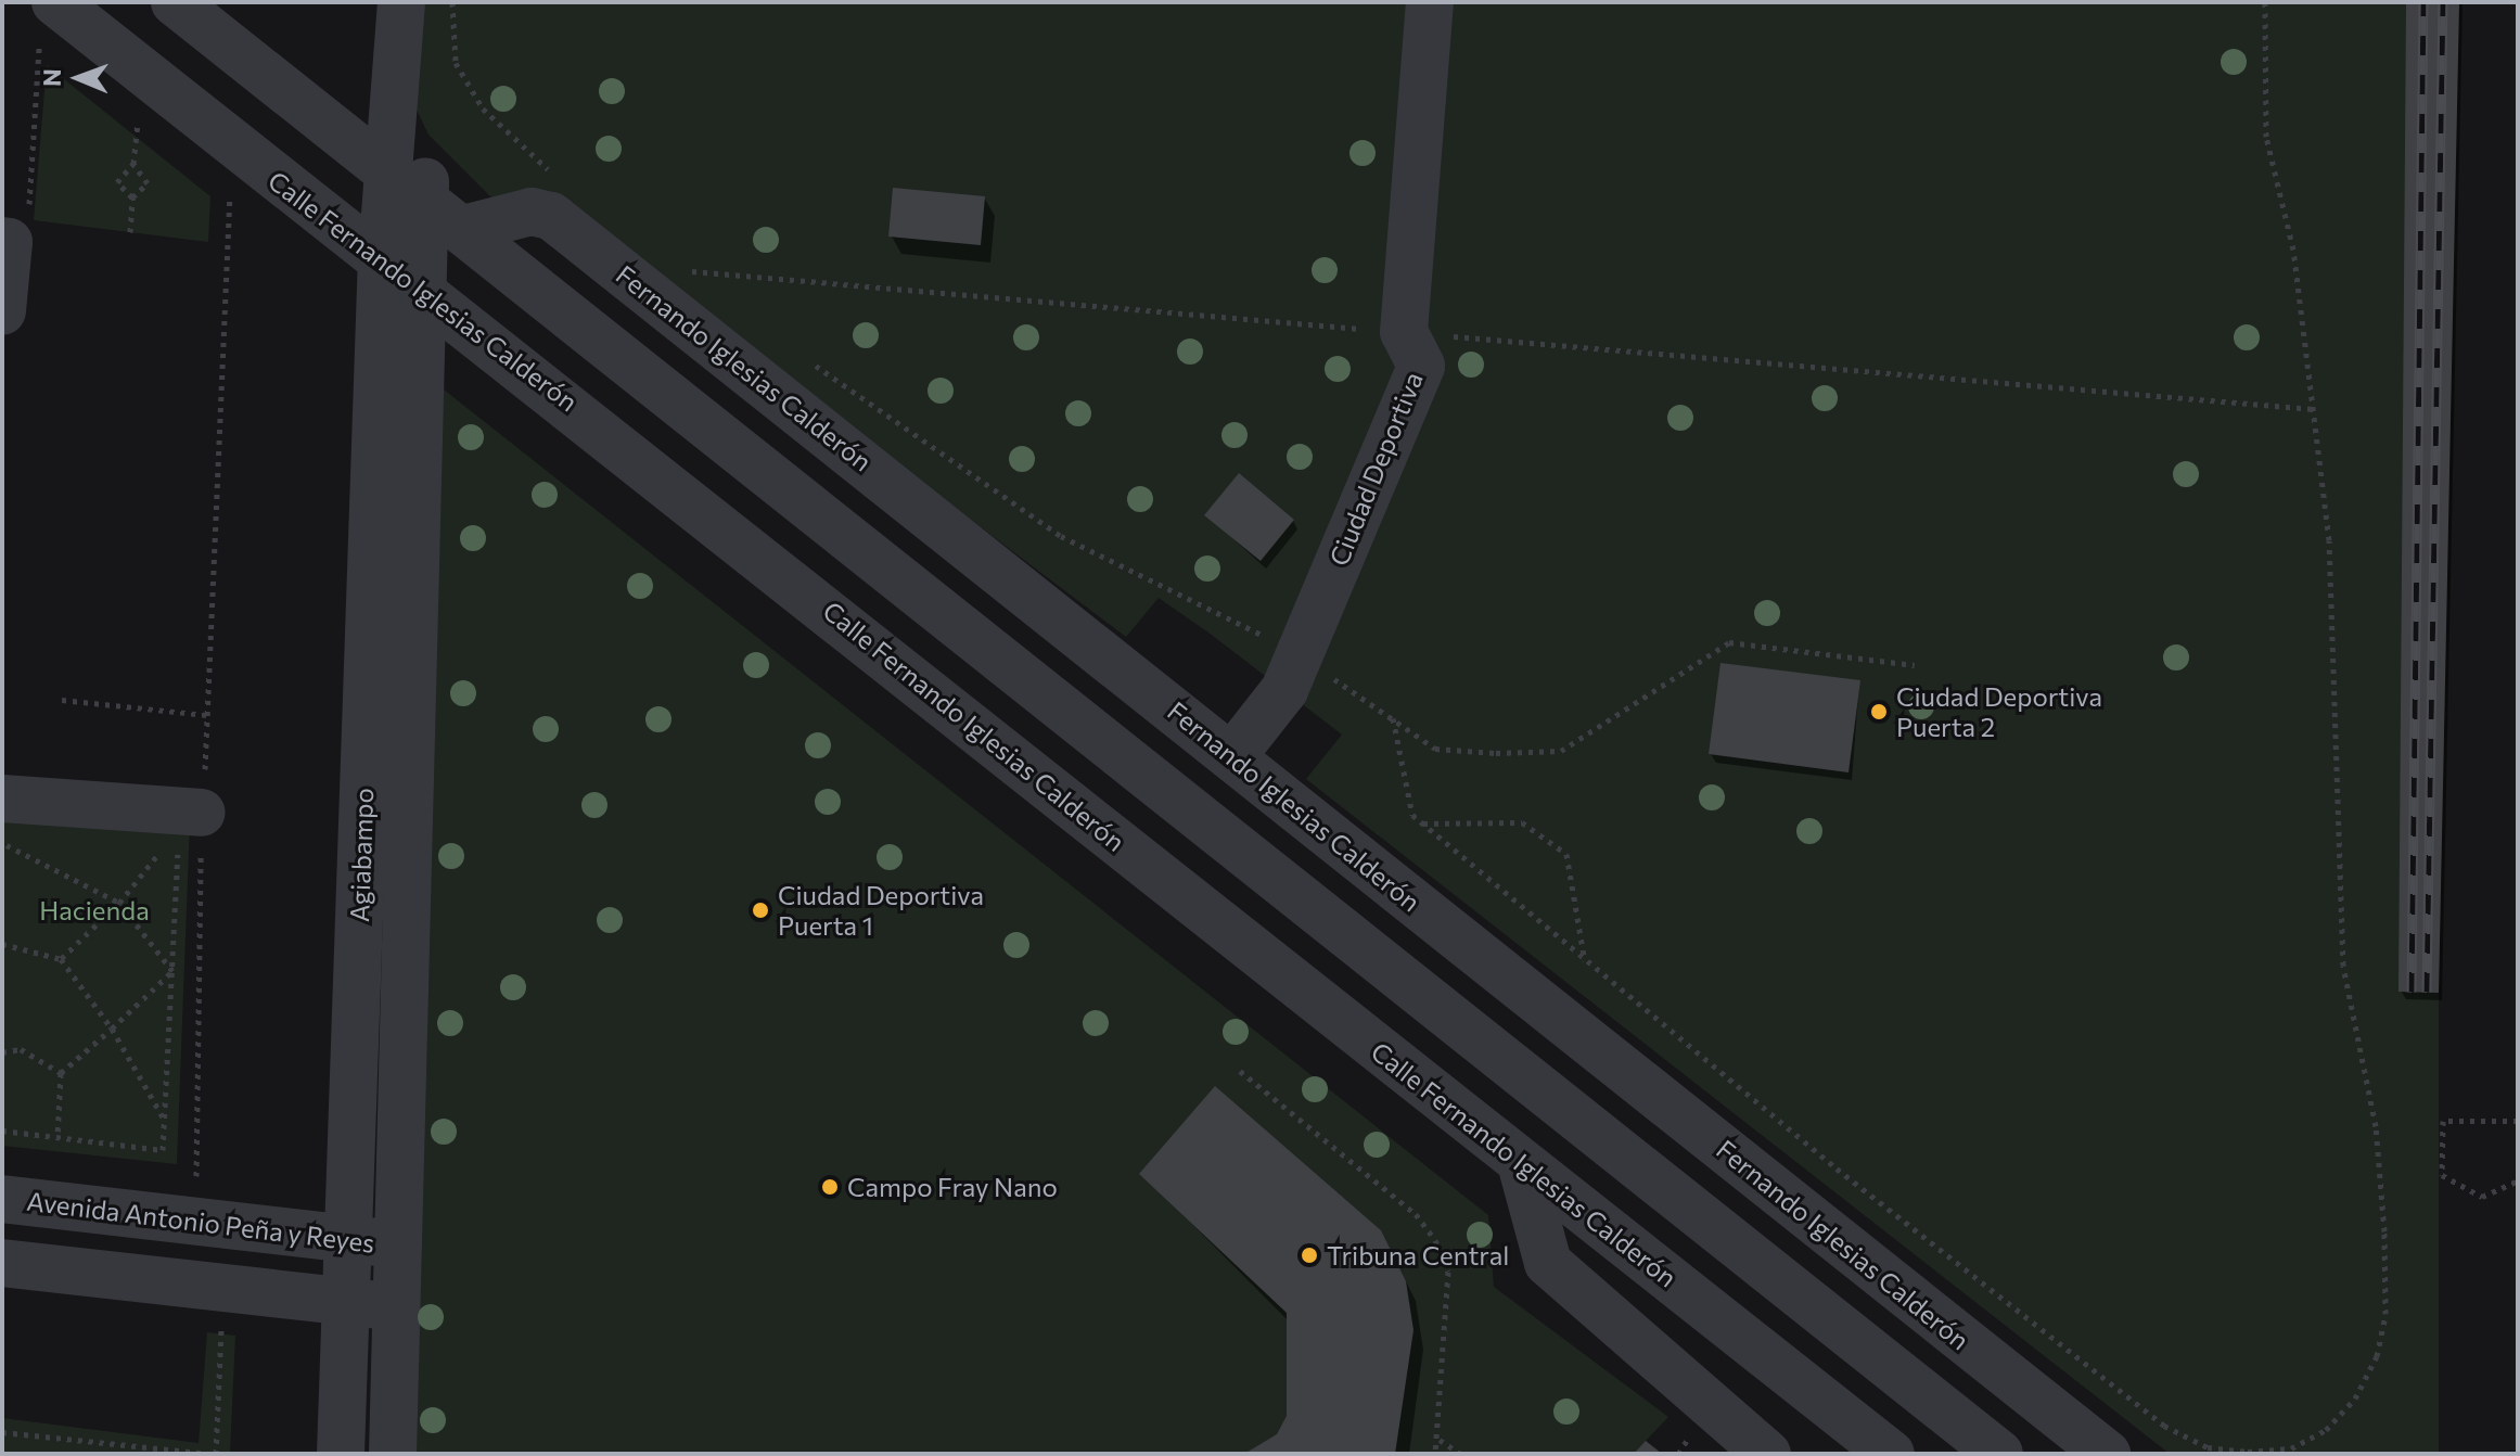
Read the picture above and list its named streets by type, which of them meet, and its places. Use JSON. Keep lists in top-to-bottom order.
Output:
{
  "streets": {
    "street": [
      "Calle Fernando Iglesias Calderón",
      "Fernando Iglesias Calderón",
      "Ciudad Deportiva",
      "Agiabampo",
      "Avenida Antonio Peña y Reyes"
    ]
  },
  "crossings": [
    ["Calle Fernando Iglesias Calderón", "Agiabampo"],
    ["Fernando Iglesias Calderón", "Ciudad Deportiva"],
    ["Fernando Iglesias Calderón", "Agiabampo"],
    ["Agiabampo", "Avenida Antonio Peña y Reyes"]
  ],
  "parks": ["Hacienda"],
  "places": [
    "Ciudad Deportiva Puerta 2",
    "Ciudad Deportiva Puerta 1",
    "Campo Fray Nano",
    "Tribuna Central"
  ],
  "north": "left"
}
